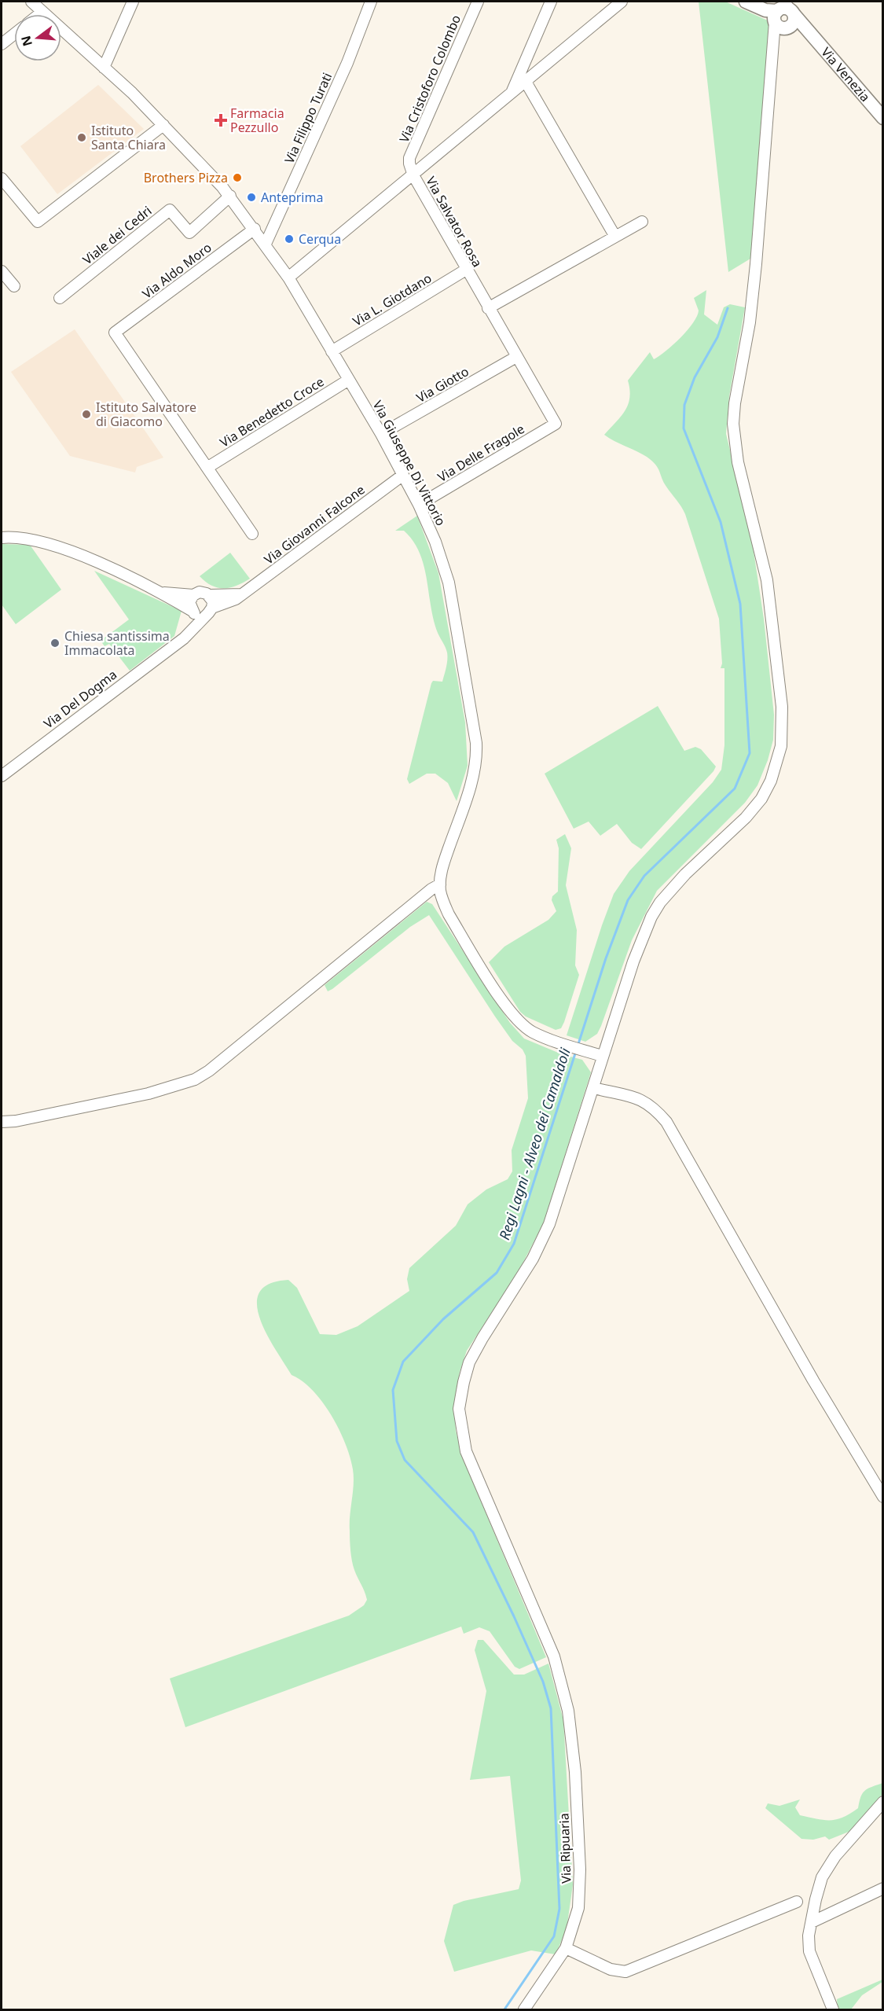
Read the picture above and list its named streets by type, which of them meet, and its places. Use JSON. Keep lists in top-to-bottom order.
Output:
{
  "streets": {
    "main road": ["Via Venezia"],
    "street": [
      "Via Cristoforo Colombo",
      "Via Filippo Turati",
      "Via Salvator Rosa",
      "Viale dei Cedri",
      "Via Aldo Moro",
      "Via L. Giotdano",
      "Via Giotto",
      "Via Benedetto Croce",
      "Via Delle Fragole",
      "Via Giuseppe Di Vittorio",
      "Via Giovanni Falcone",
      "Via Del Dogma",
      "Via Ripuaria"
    ]
  },
  "crossings": [
    ["Via Venezia", "Via Ripuaria"],
    ["Via Cristoforo Colombo", "Via Salvator Rosa"],
    ["Via Filippo Turati", "Via Giuseppe Di Vittorio"],
    ["Via Salvator Rosa", "Via L. Giotdano"],
    ["Via Salvator Rosa", "Via Giotto"],
    ["Via Salvator Rosa", "Via Delle Fragole"],
    ["Viale dei Cedri", "Via Giuseppe Di Vittorio"],
    ["Via Aldo Moro", "Via Benedetto Croce"],
    ["Via Aldo Moro", "Via Giuseppe Di Vittorio"],
    ["Via L. Giotdano", "Via Giuseppe Di Vittorio"],
    ["Via Giotto", "Via Giuseppe Di Vittorio"],
    ["Via Benedetto Croce", "Via Giuseppe Di Vittorio"],
    ["Via Delle Fragole", "Via Giuseppe Di Vittorio"],
    ["Via Giuseppe Di Vittorio", "Via Giovanni Falcone"],
    ["Via Giuseppe Di Vittorio", "Via Ripuaria"],
    ["Via Giovanni Falcone", "Via Del Dogma"]
  ],
  "water": ["Regi Lagni - Alveo dei Camaldoli"],
  "places": {
    "health": ["Farmacia Pezzullo"],
    "other": [
      "Istituto Santa Chiara",
      "Brothers Pizza",
      "Anteprima",
      "Cerqua",
      "Istituto Salvatore di Giacomo",
      "Chiesa santissima Immacolata"
    ]
  },
  "north": "left"
}
